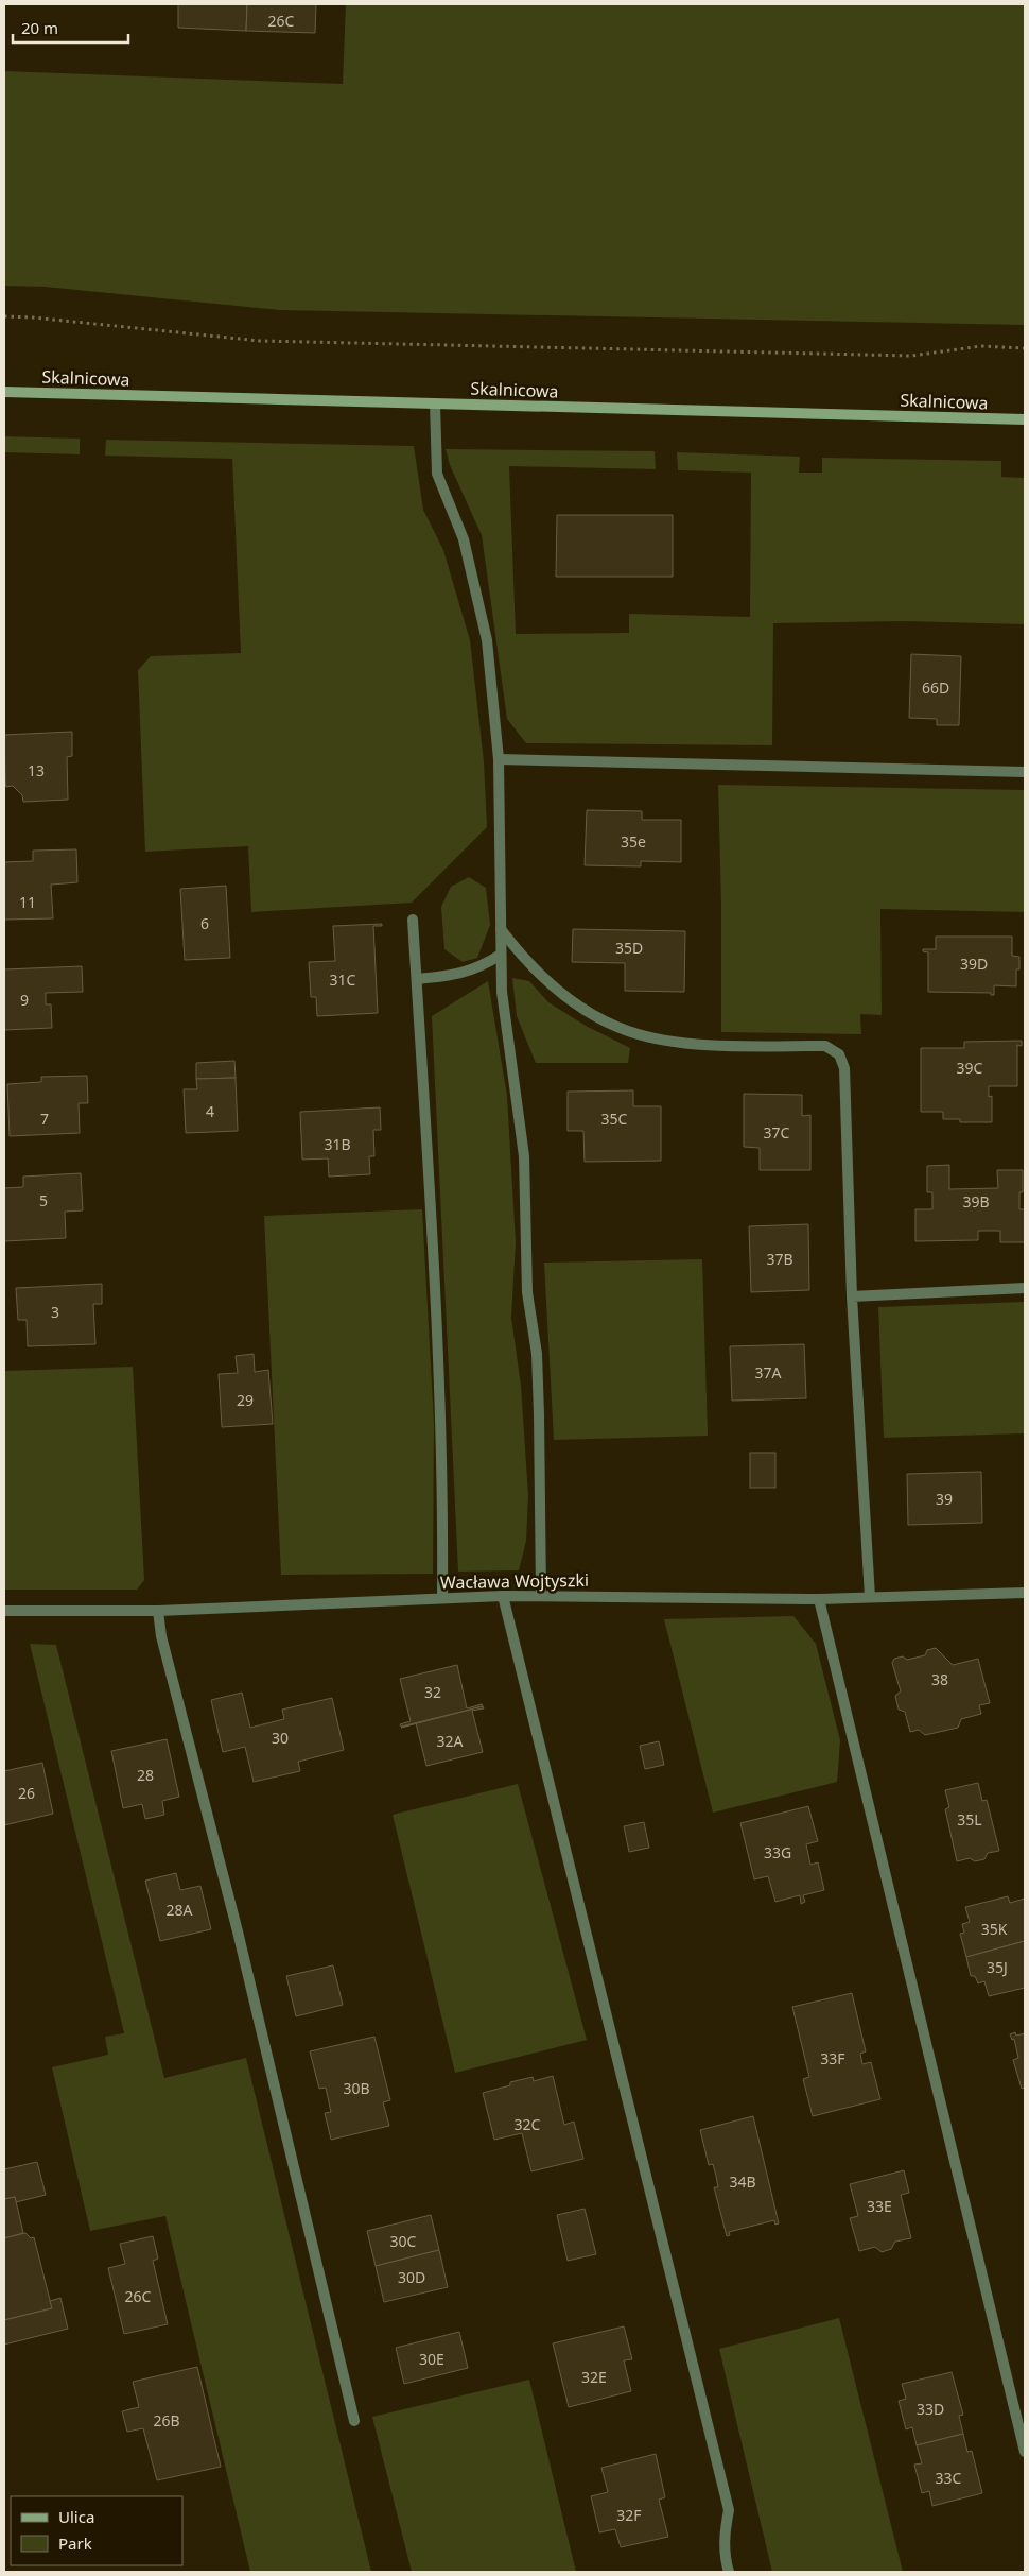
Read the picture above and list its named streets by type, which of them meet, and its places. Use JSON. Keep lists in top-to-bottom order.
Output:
{
  "streets": {
    "street": ["Skalnicowa", "Wacława Wojtyszki"]
  },
  "house_numbers": [
    "26C",
    "66D",
    "13",
    "35e",
    "11",
    "6",
    "35D",
    "39D",
    "31C",
    "9",
    "39C",
    "4",
    "7",
    "35C",
    "37C",
    "31B",
    "5",
    "39B",
    "37B",
    "3",
    "37A",
    "29",
    "39",
    "38",
    "32",
    "30",
    "32A",
    "28",
    "26",
    "35L",
    "33G",
    "28A",
    "35K",
    "35J",
    "33F",
    "30B",
    "32C",
    "34B",
    "33E",
    "30C",
    "30D",
    "26C",
    "30E",
    "32E",
    "33D",
    "26B",
    "33C",
    "32F"
  ],
  "legend": ["Ulica", "Park"],
  "scale_bar": "20 m"
}
